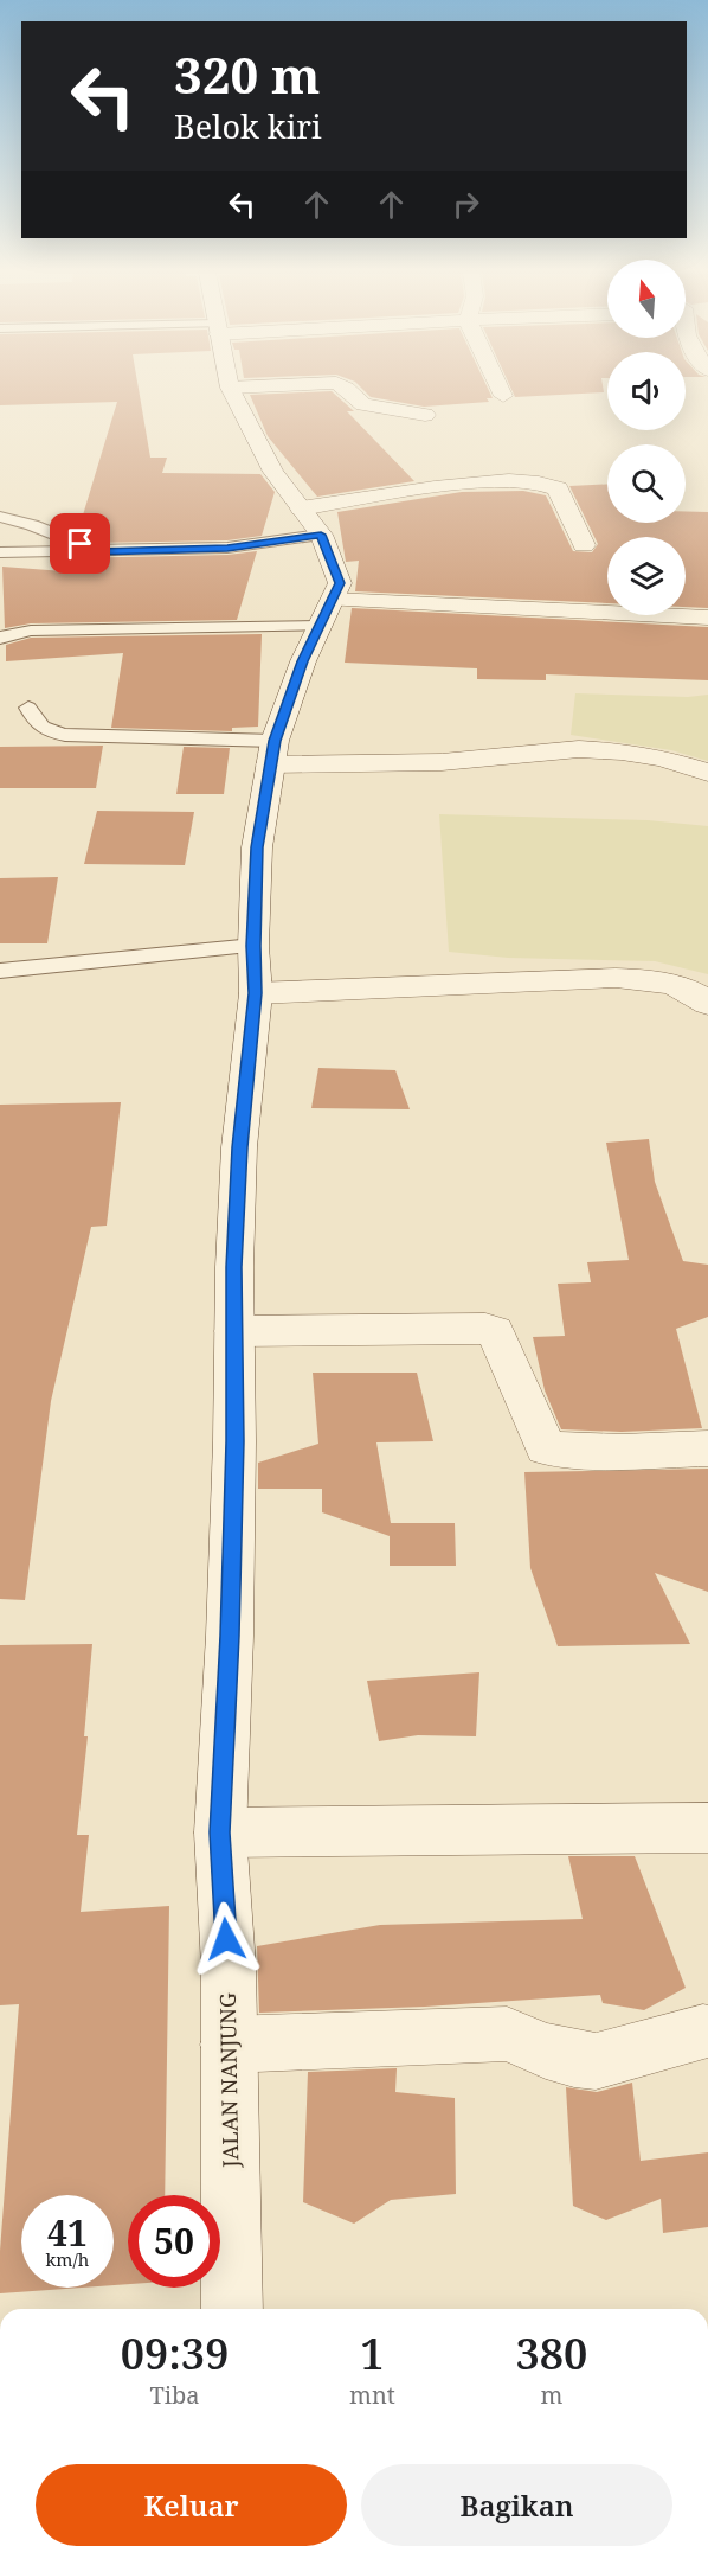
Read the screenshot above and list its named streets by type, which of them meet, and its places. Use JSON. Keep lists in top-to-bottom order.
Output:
{
  "streets": {
    "street": ["JALAN NANJUNG"]
  },
  "north": "top",
  "page": {
    "turn": ["320 m", "Belok kiri"],
    "speed": "41 km/h",
    "limit": "50",
    "eta": [
      "09:39",
      "Tiba",
      "1",
      "mnt",
      "380",
      "m"
    ],
    "buttons": ["Keluar", "Bagikan"]
  }
}
